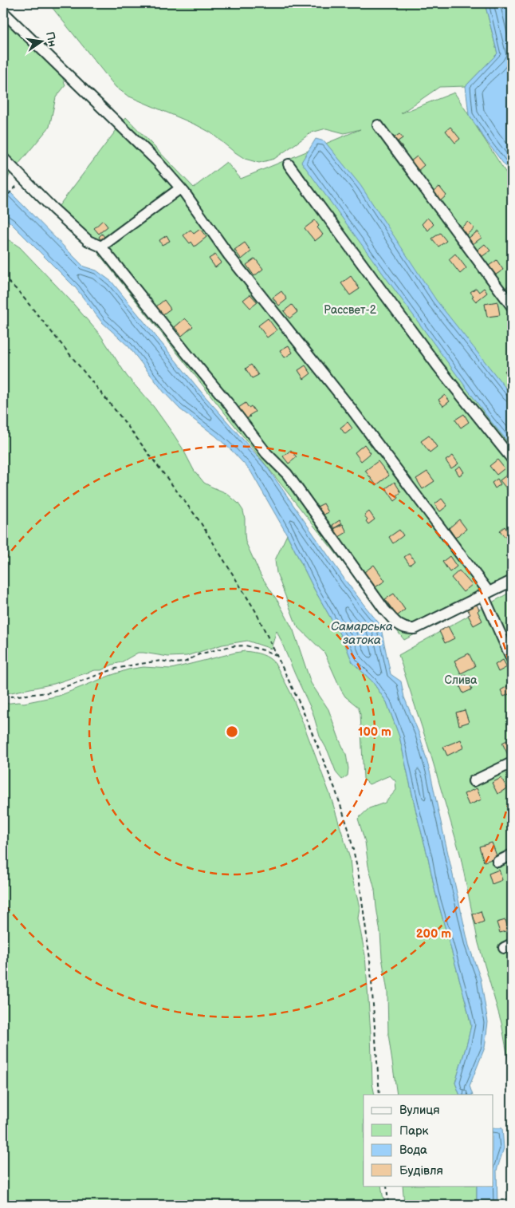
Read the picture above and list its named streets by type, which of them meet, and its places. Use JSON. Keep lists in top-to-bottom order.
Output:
{
  "water": ["Самарська затока"],
  "parks": ["Рассвет-2", "Слива"],
  "legend": [
    "Вулиця",
    "Парк",
    "Вода",
    "Будівля"
  ],
  "north": "right",
  "rings": ["100 m", "200 m"]
}
